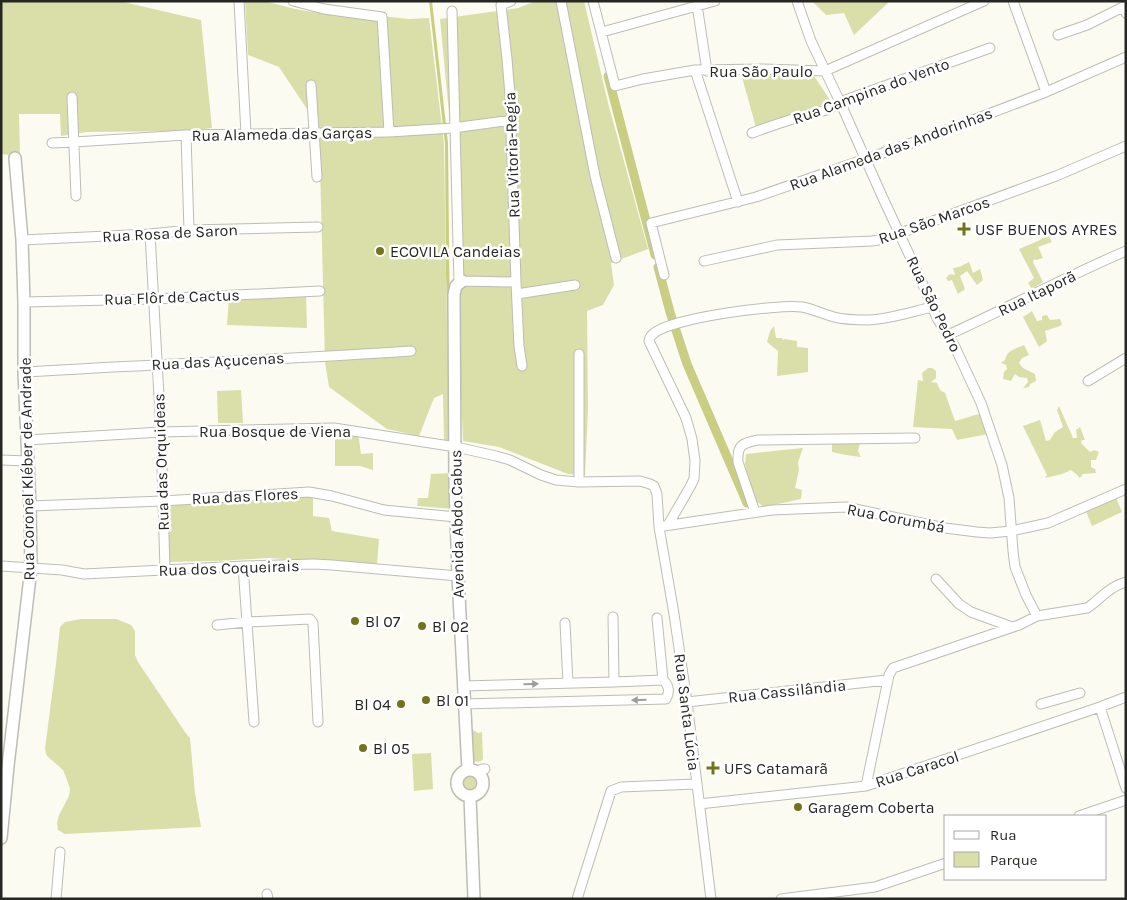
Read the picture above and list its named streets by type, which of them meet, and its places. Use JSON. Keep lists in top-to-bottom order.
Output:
{
  "streets": {
    "main road": ["Rua Coronel Kléber de Andrade", "Avenida Abdo Cabus"],
    "street": [
      "Rua São Paulo",
      "Rua Campina do Vento",
      "Rua Alameda das Garças",
      "Rua Alameda das Andorinhas",
      "Rua Vitoria-Regia",
      "Rua São Marcos",
      "Rua Rosa de Saron",
      "Rua Itaporã",
      "Rua Flôr de Cactus",
      "Rua São Pedro",
      "Rua das Açucenas",
      "Rua Bosque de Viena",
      "Rua das Orquideas",
      "Rua das Flores",
      "Rua Corumbá",
      "Rua dos Coqueirais",
      "Rua Cassilândia",
      "Rua Santa Lúcia",
      "Rua Caracol"
    ]
  },
  "crossings": [
    ["Rua São Paulo", "Rua São Pedro"],
    ["Rua Campina do Vento", "Rua São Pedro"],
    ["Rua Alameda das Garças", "Rua Vitoria-Regia"],
    ["Rua Alameda das Andorinhas", "Rua São Pedro"],
    ["Rua São Marcos", "Rua São Pedro"],
    ["Rua Rosa de Saron", "Rua das Orquideas"],
    ["Rua Rosa de Saron", "Rua Coronel Kléber de Andrade"],
    ["Rua Itaporã", "Rua São Pedro"],
    ["Rua Flôr de Cactus", "Rua das Orquideas"],
    ["Rua Flôr de Cactus", "Rua Coronel Kléber de Andrade"],
    ["Rua São Pedro", "Rua Corumbá"],
    ["Rua das Açucenas", "Rua das Orquideas"],
    ["Rua das Açucenas", "Rua Coronel Kléber de Andrade"],
    ["Rua Bosque de Viena", "Rua das Orquideas"],
    ["Rua Bosque de Viena", "Rua Coronel Kléber de Andrade"],
    ["Rua Bosque de Viena", "Rua Corumbá"],
    ["Rua Bosque de Viena", "Avenida Abdo Cabus"],
    ["Rua Bosque de Viena", "Rua Santa Lúcia"],
    ["Rua das Orquideas", "Rua das Flores"],
    ["Rua das Orquideas", "Rua dos Coqueirais"],
    ["Rua Coronel Kléber de Andrade", "Rua das Flores"],
    ["Rua Coronel Kléber de Andrade", "Rua dos Coqueirais"],
    ["Rua das Flores", "Avenida Abdo Cabus"],
    ["Rua Corumbá", "Rua Santa Lúcia"],
    ["Avenida Abdo Cabus", "Rua dos Coqueirais"],
    ["Rua Cassilândia", "Rua Santa Lúcia"],
    ["Rua Santa Lúcia", "Rua Caracol"]
  ],
  "places": {
    "health": ["USF BUENOS AYRES", "UFS Catamarã"],
    "other": [
      "ECOVILA Candeias",
      "Bl 07",
      "Bl 02",
      "Bl 01",
      "Bl 04",
      "Bl 05",
      "Garagem Coberta"
    ]
  },
  "legend": ["Rua", "Parque"]
}
